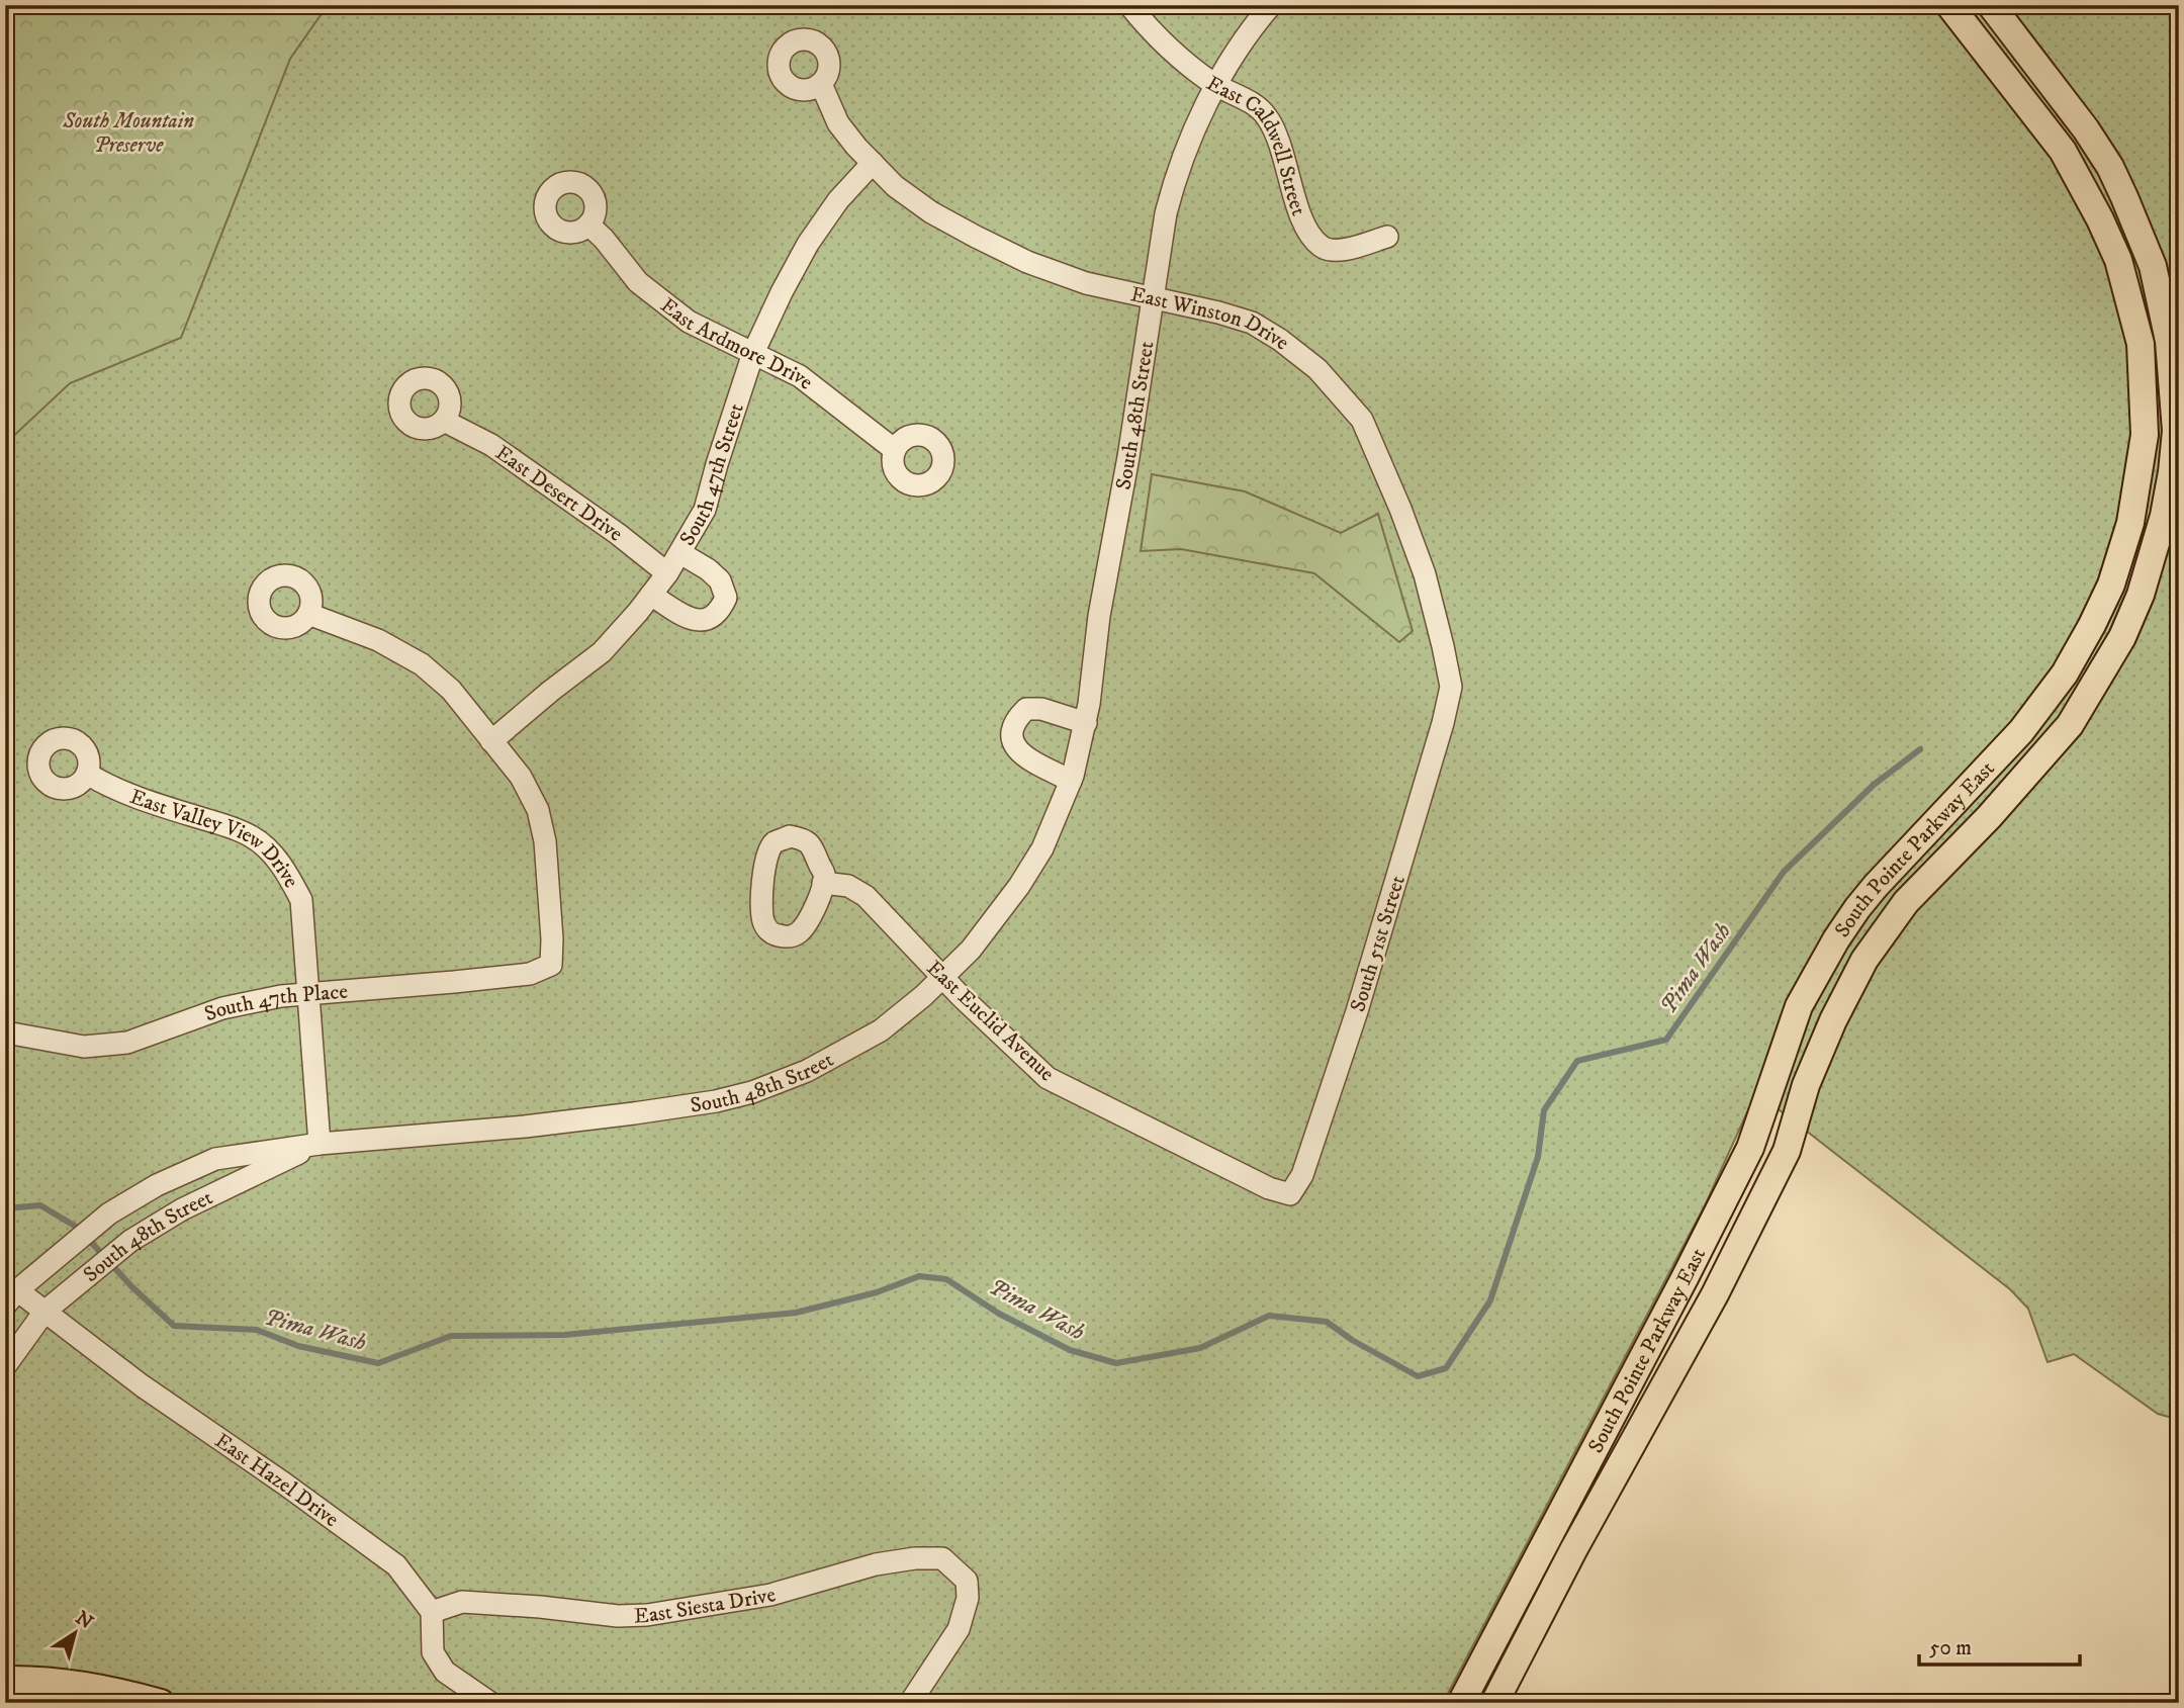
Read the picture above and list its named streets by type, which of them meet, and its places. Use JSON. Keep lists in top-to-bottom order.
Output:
{
  "streets": {
    "main road": ["South Pointe Parkway East"],
    "street": [
      "East Caldwell Street",
      "East Winston Drive",
      "East Ardmore Drive",
      "South 48th Street",
      "South 47th Street",
      "East Desert Drive",
      "East Valley View Drive",
      "South 51st Street",
      "South 47th Place",
      "East Euclid Avenue",
      "East Hazel Drive",
      "East Siesta Drive"
    ]
  },
  "crossings": [
    ["East Caldwell Street", "South 48th Street"],
    ["East Winston Drive", "South 48th Street"],
    ["East Winston Drive", "South 47th Street"],
    ["East Winston Drive", "South 51st Street"],
    ["East Ardmore Drive", "South 47th Street"],
    ["South 48th Street", "East Valley View Drive"],
    ["South 48th Street", "East Euclid Avenue"],
    ["South 48th Street", "East Hazel Drive"],
    ["South 47th Street", "East Desert Drive"],
    ["South 47th Street", "South 47th Place"],
    ["East Valley View Drive", "South 47th Place"],
    ["South 51st Street", "East Euclid Avenue"],
    ["East Hazel Drive", "East Siesta Drive"]
  ],
  "water": ["Pima Wash"],
  "parks": ["South Mountain Preserve"],
  "scale_bar": "50 m",
  "north": "top right"
}
